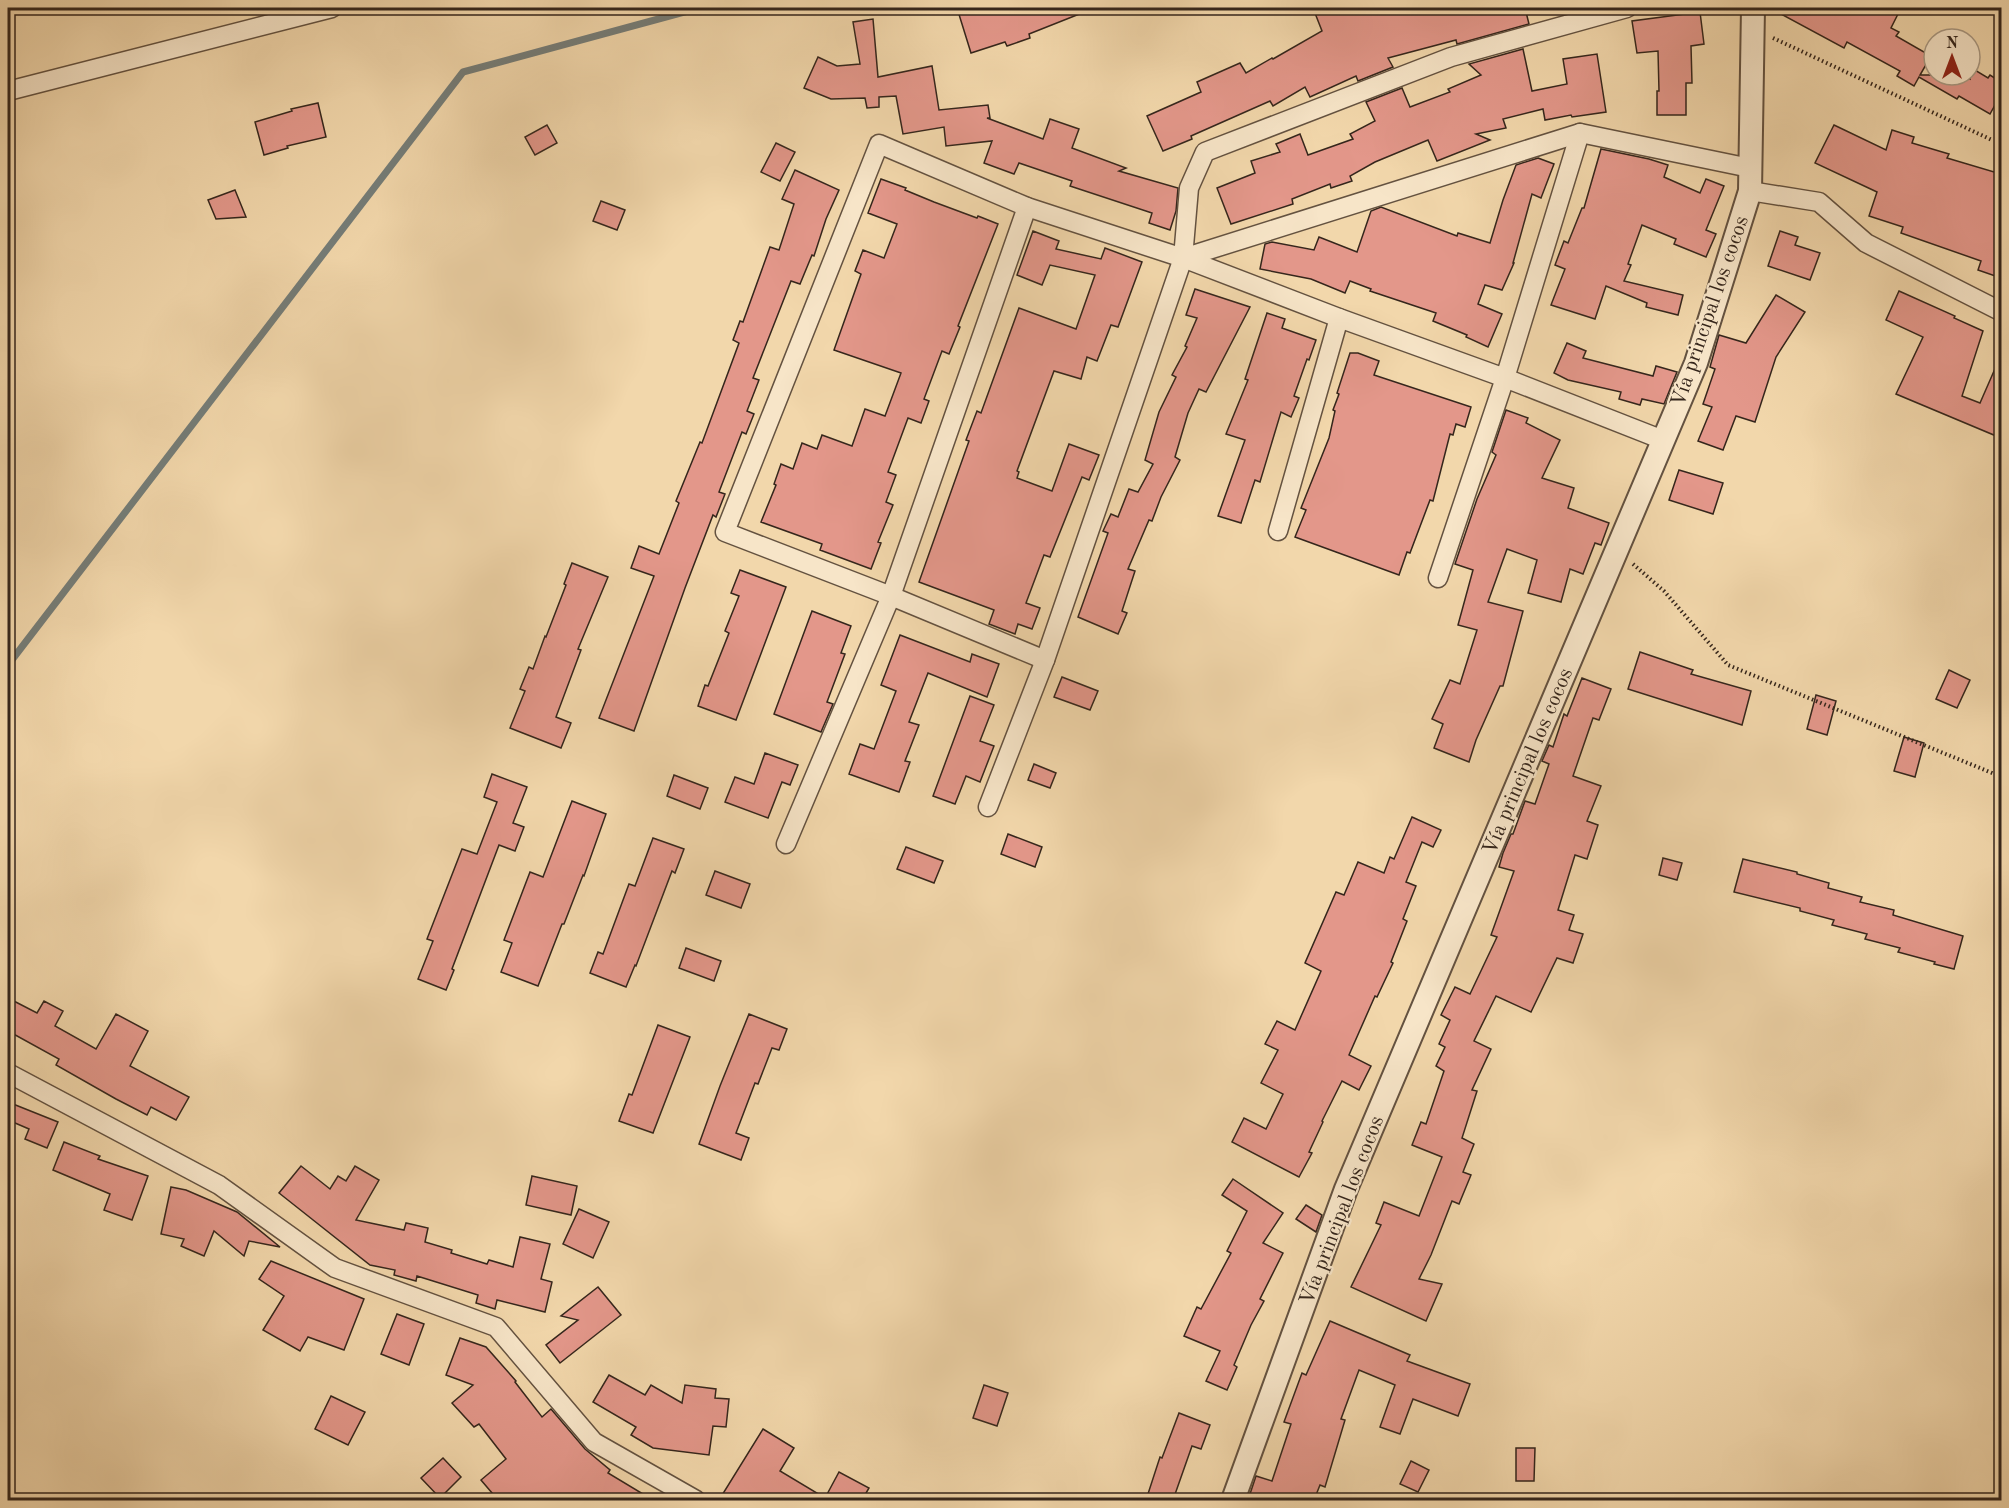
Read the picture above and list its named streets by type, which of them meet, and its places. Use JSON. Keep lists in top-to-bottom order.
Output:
{
  "streets": {
    "street": ["Vía principal los cocos"]
  },
  "north": "top"
}
